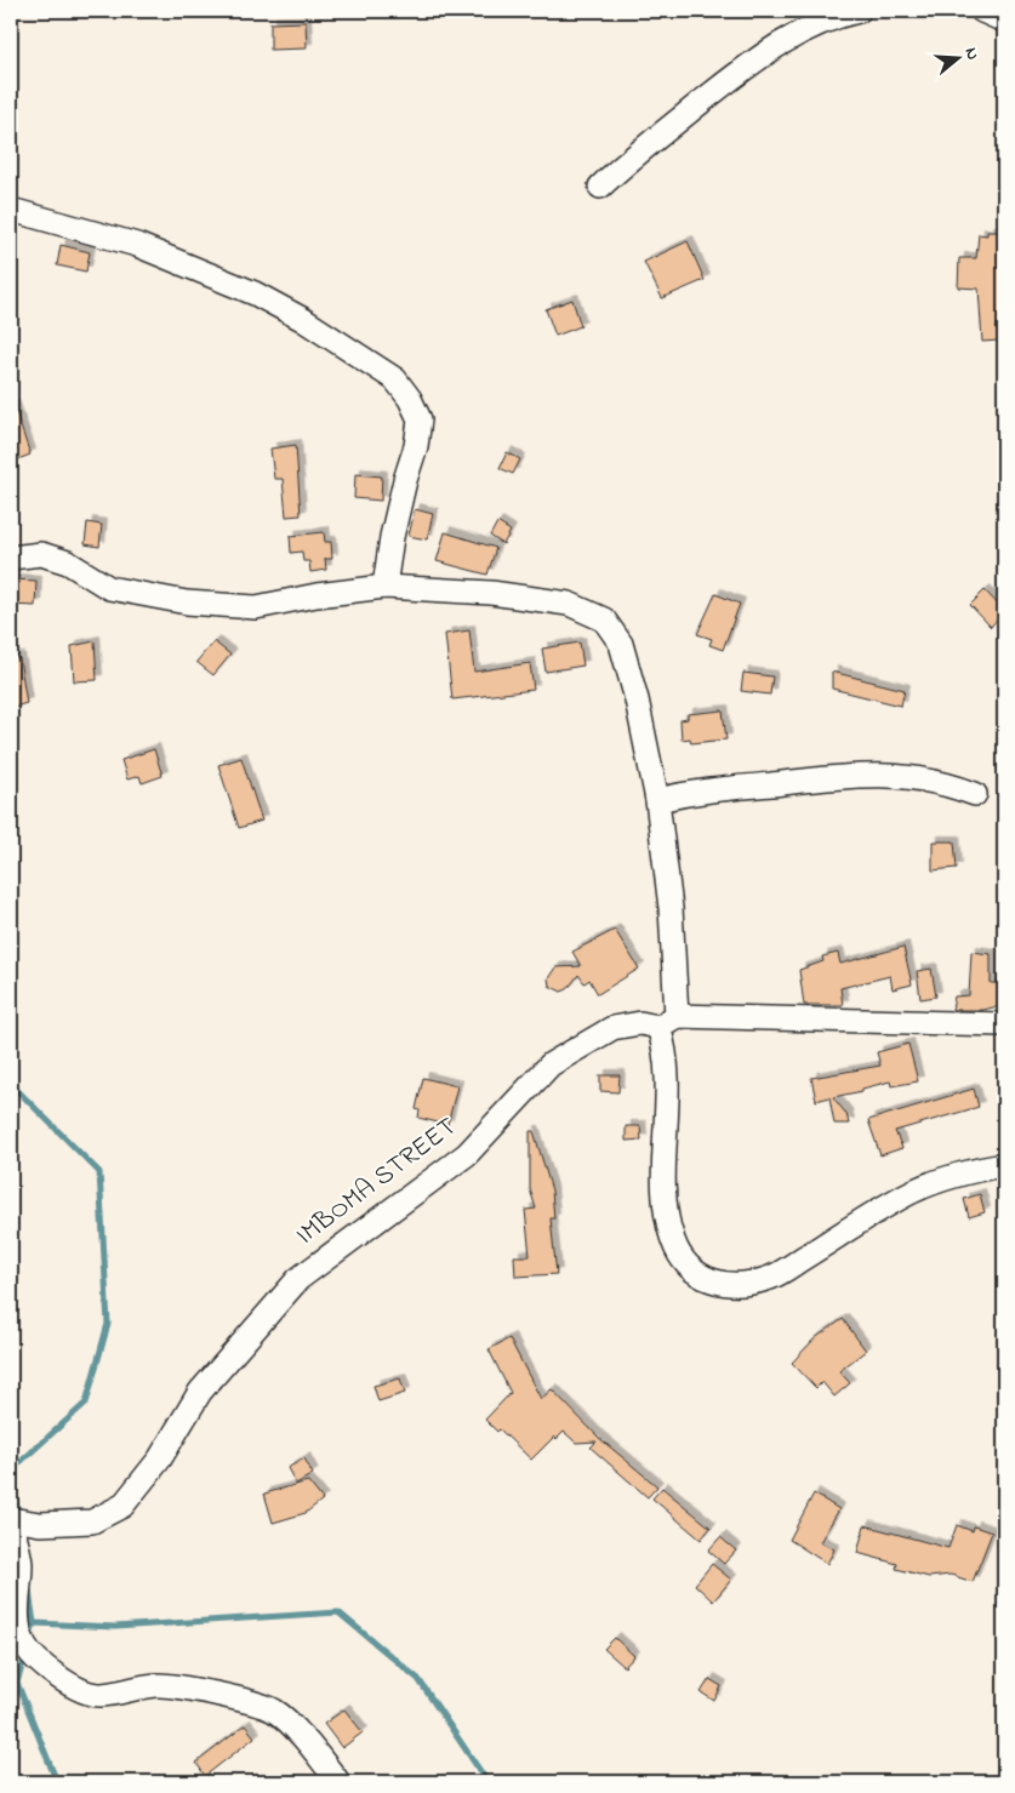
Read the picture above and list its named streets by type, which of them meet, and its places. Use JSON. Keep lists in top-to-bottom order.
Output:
{
  "streets": {
    "street": ["IMBOMA STREET"]
  },
  "north": "right"
}
